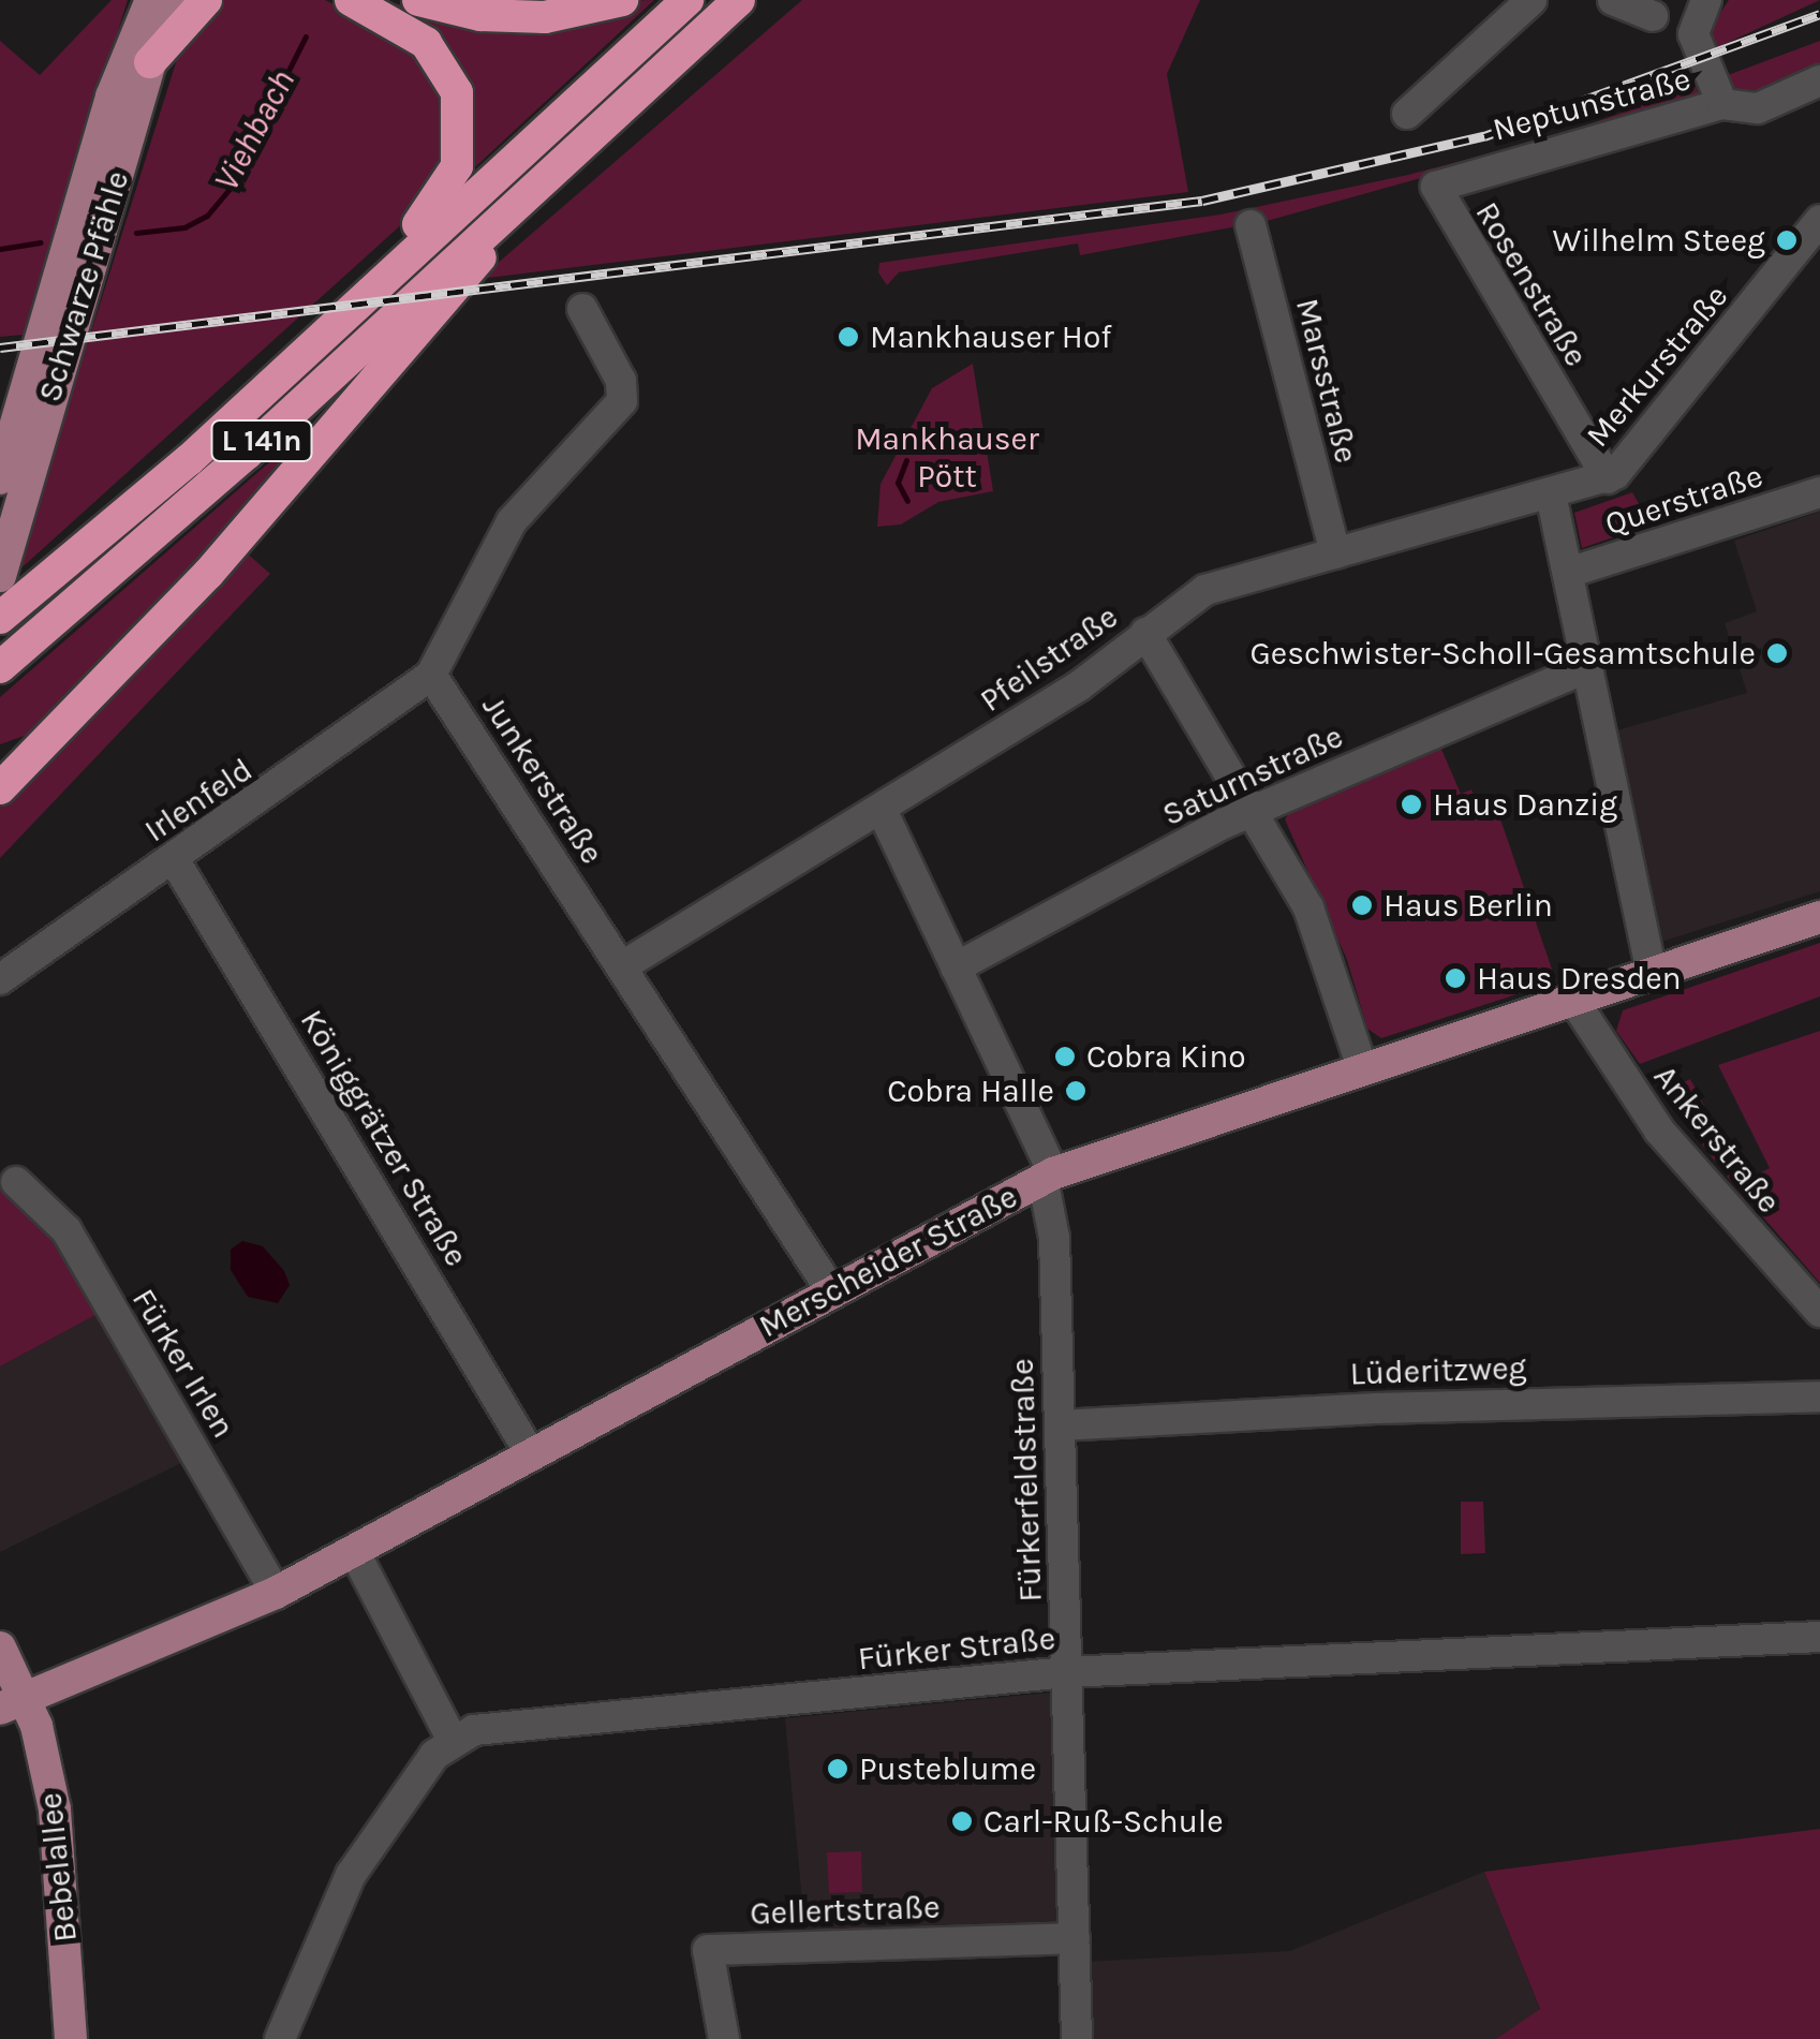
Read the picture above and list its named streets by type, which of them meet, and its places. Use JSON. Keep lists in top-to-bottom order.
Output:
{
  "streets": {
    "highway": ["L 141n"],
    "main road": ["Schwarze Pfähle", "Merscheider Straße", "Bebelallee"],
    "street": [
      "Neptunstraße",
      "Rosenstraße",
      "Merkurstraße",
      "Marsstraße",
      "Querstraße",
      "Pfeilstraße",
      "Saturnstraße",
      "Junkerstraße",
      "Irlenfeld",
      "Königgrätzer Straße",
      "Ankerstraße",
      "Fürker Irlen",
      "Lüderitzweg",
      "Fürkerfeldstraße",
      "Fürker Straße",
      "Gellertstraße"
    ]
  },
  "crossings": [
    ["Neptunstraße", "Rosenstraße"],
    ["Rosenstraße", "Merkurstraße"],
    ["Merkurstraße", "Pfeilstraße"],
    ["Marsstraße", "Pfeilstraße"],
    ["Pfeilstraße", "Junkerstraße"],
    ["Pfeilstraße", "Fürkerfeldstraße"],
    ["Saturnstraße", "Fürkerfeldstraße"],
    ["Junkerstraße", "Irlenfeld"],
    ["Junkerstraße", "Merscheider Straße"],
    ["Irlenfeld", "Königgrätzer Straße"],
    ["Königgrätzer Straße", "Merscheider Straße"],
    ["Ankerstraße", "Merscheider Straße"],
    ["Merscheider Straße", "Fürker Irlen"],
    ["Merscheider Straße", "Fürkerfeldstraße"],
    ["Merscheider Straße", "Bebelallee"],
    ["Lüderitzweg", "Fürkerfeldstraße"],
    ["Fürkerfeldstraße", "Fürker Straße"],
    ["Fürkerfeldstraße", "Gellertstraße"]
  ],
  "water": ["Viehbach"],
  "parks": ["Mankhauser Pött"],
  "places": [
    "Wilhelm Steeg",
    "Mankhauser Hof",
    "Geschwister-Scholl-Gesamtschule",
    "Haus Danzig",
    "Haus Berlin",
    "Haus Dresden",
    "Cobra Kino",
    "Cobra Halle",
    "Pusteblume",
    "Carl-Ruß-Schule"
  ]
}
